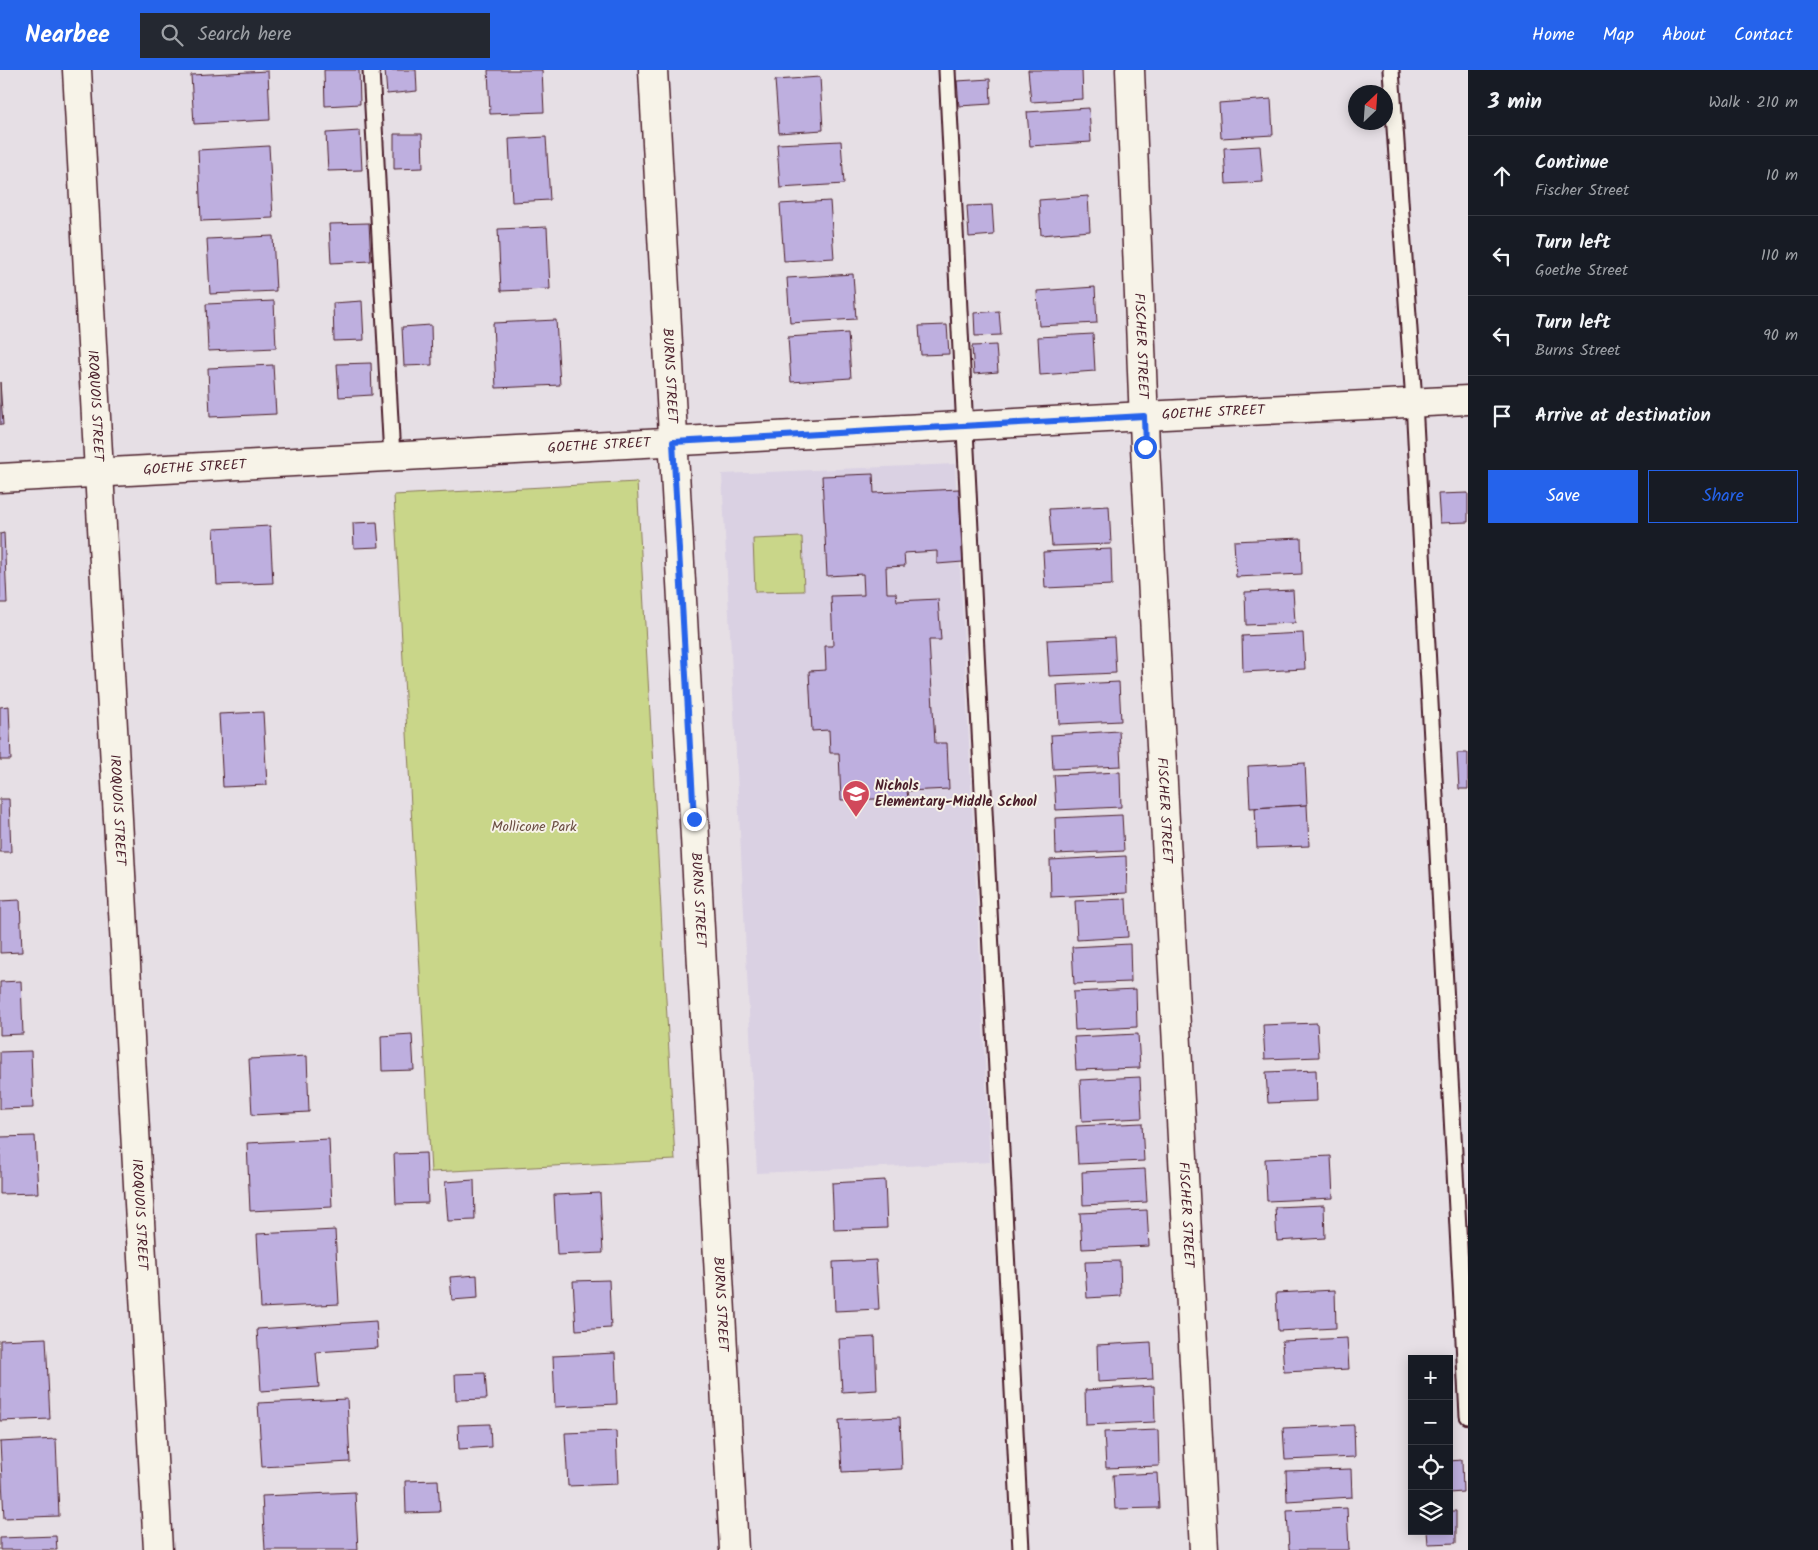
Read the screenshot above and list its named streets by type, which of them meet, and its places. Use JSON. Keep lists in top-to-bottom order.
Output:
{
  "streets": {
    "street": [
      "FISCHER STREET",
      "BURNS STREET",
      "IROQUOIS STREET",
      "GOETHE STREET"
    ]
  },
  "crossings": [
    ["FISCHER STREET", "GOETHE STREET"],
    ["BURNS STREET", "GOETHE STREET"],
    ["IROQUOIS STREET", "GOETHE STREET"]
  ],
  "parks": ["Mollicone Park"],
  "places": {
    "school or university": ["Nichols Elementary-Middle School"]
  },
  "north": "top right",
  "page": {
    "header": "Nearbee",
    "search": "Search here",
    "nav": [
      "Home",
      "Map",
      "About",
      "Contact"
    ],
    "heading": ["3 min", "Walk · 210 m"],
    "list": [
      ["Continue", "Fischer Street", "10 m"],
      ["Turn left", "Goethe Street", "110 m"],
      ["Turn left", "Burns Street", "90 m"],
      "Arrive at destination"
    ],
    "buttons": ["Save", "Share"],
    "map_buttons": ["+", "−"]
  }
}
